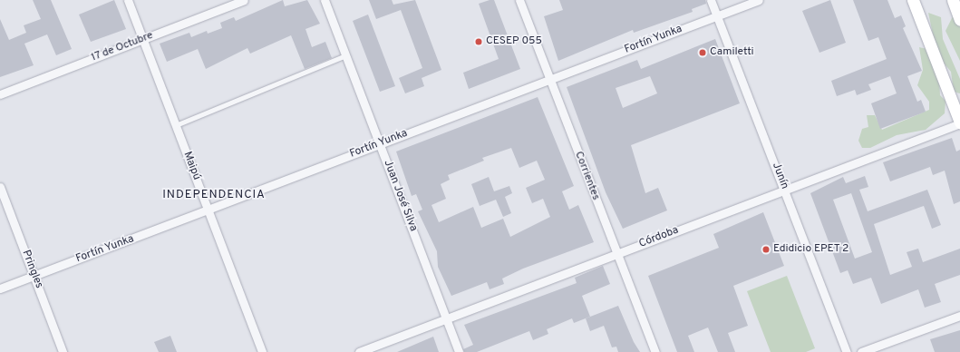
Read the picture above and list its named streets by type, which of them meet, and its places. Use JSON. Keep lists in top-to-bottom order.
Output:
{
  "streets": {
    "street": [
      "Fortín Yunka",
      "17 de Octubre",
      "Maipú",
      "Corrientes",
      "Junín",
      "Juan José Silva",
      "Córdoba",
      "Pringles"
    ]
  },
  "crossings": [
    ["Fortín Yunka", "Maipú"],
    ["Fortín Yunka", "Corrientes"],
    ["Fortín Yunka", "Junín"],
    ["Fortín Yunka", "Juan José Silva"],
    ["Fortín Yunka", "Pringles"],
    ["17 de Octubre", "Maipú"],
    ["Corrientes", "Córdoba"],
    ["Junín", "Córdoba"],
    ["Juan José Silva", "Córdoba"]
  ],
  "districts": ["INDEPENDENCIA"],
  "places": ["CESEP 055", "Camiletti", "Edidicio EPET 2"]
}
